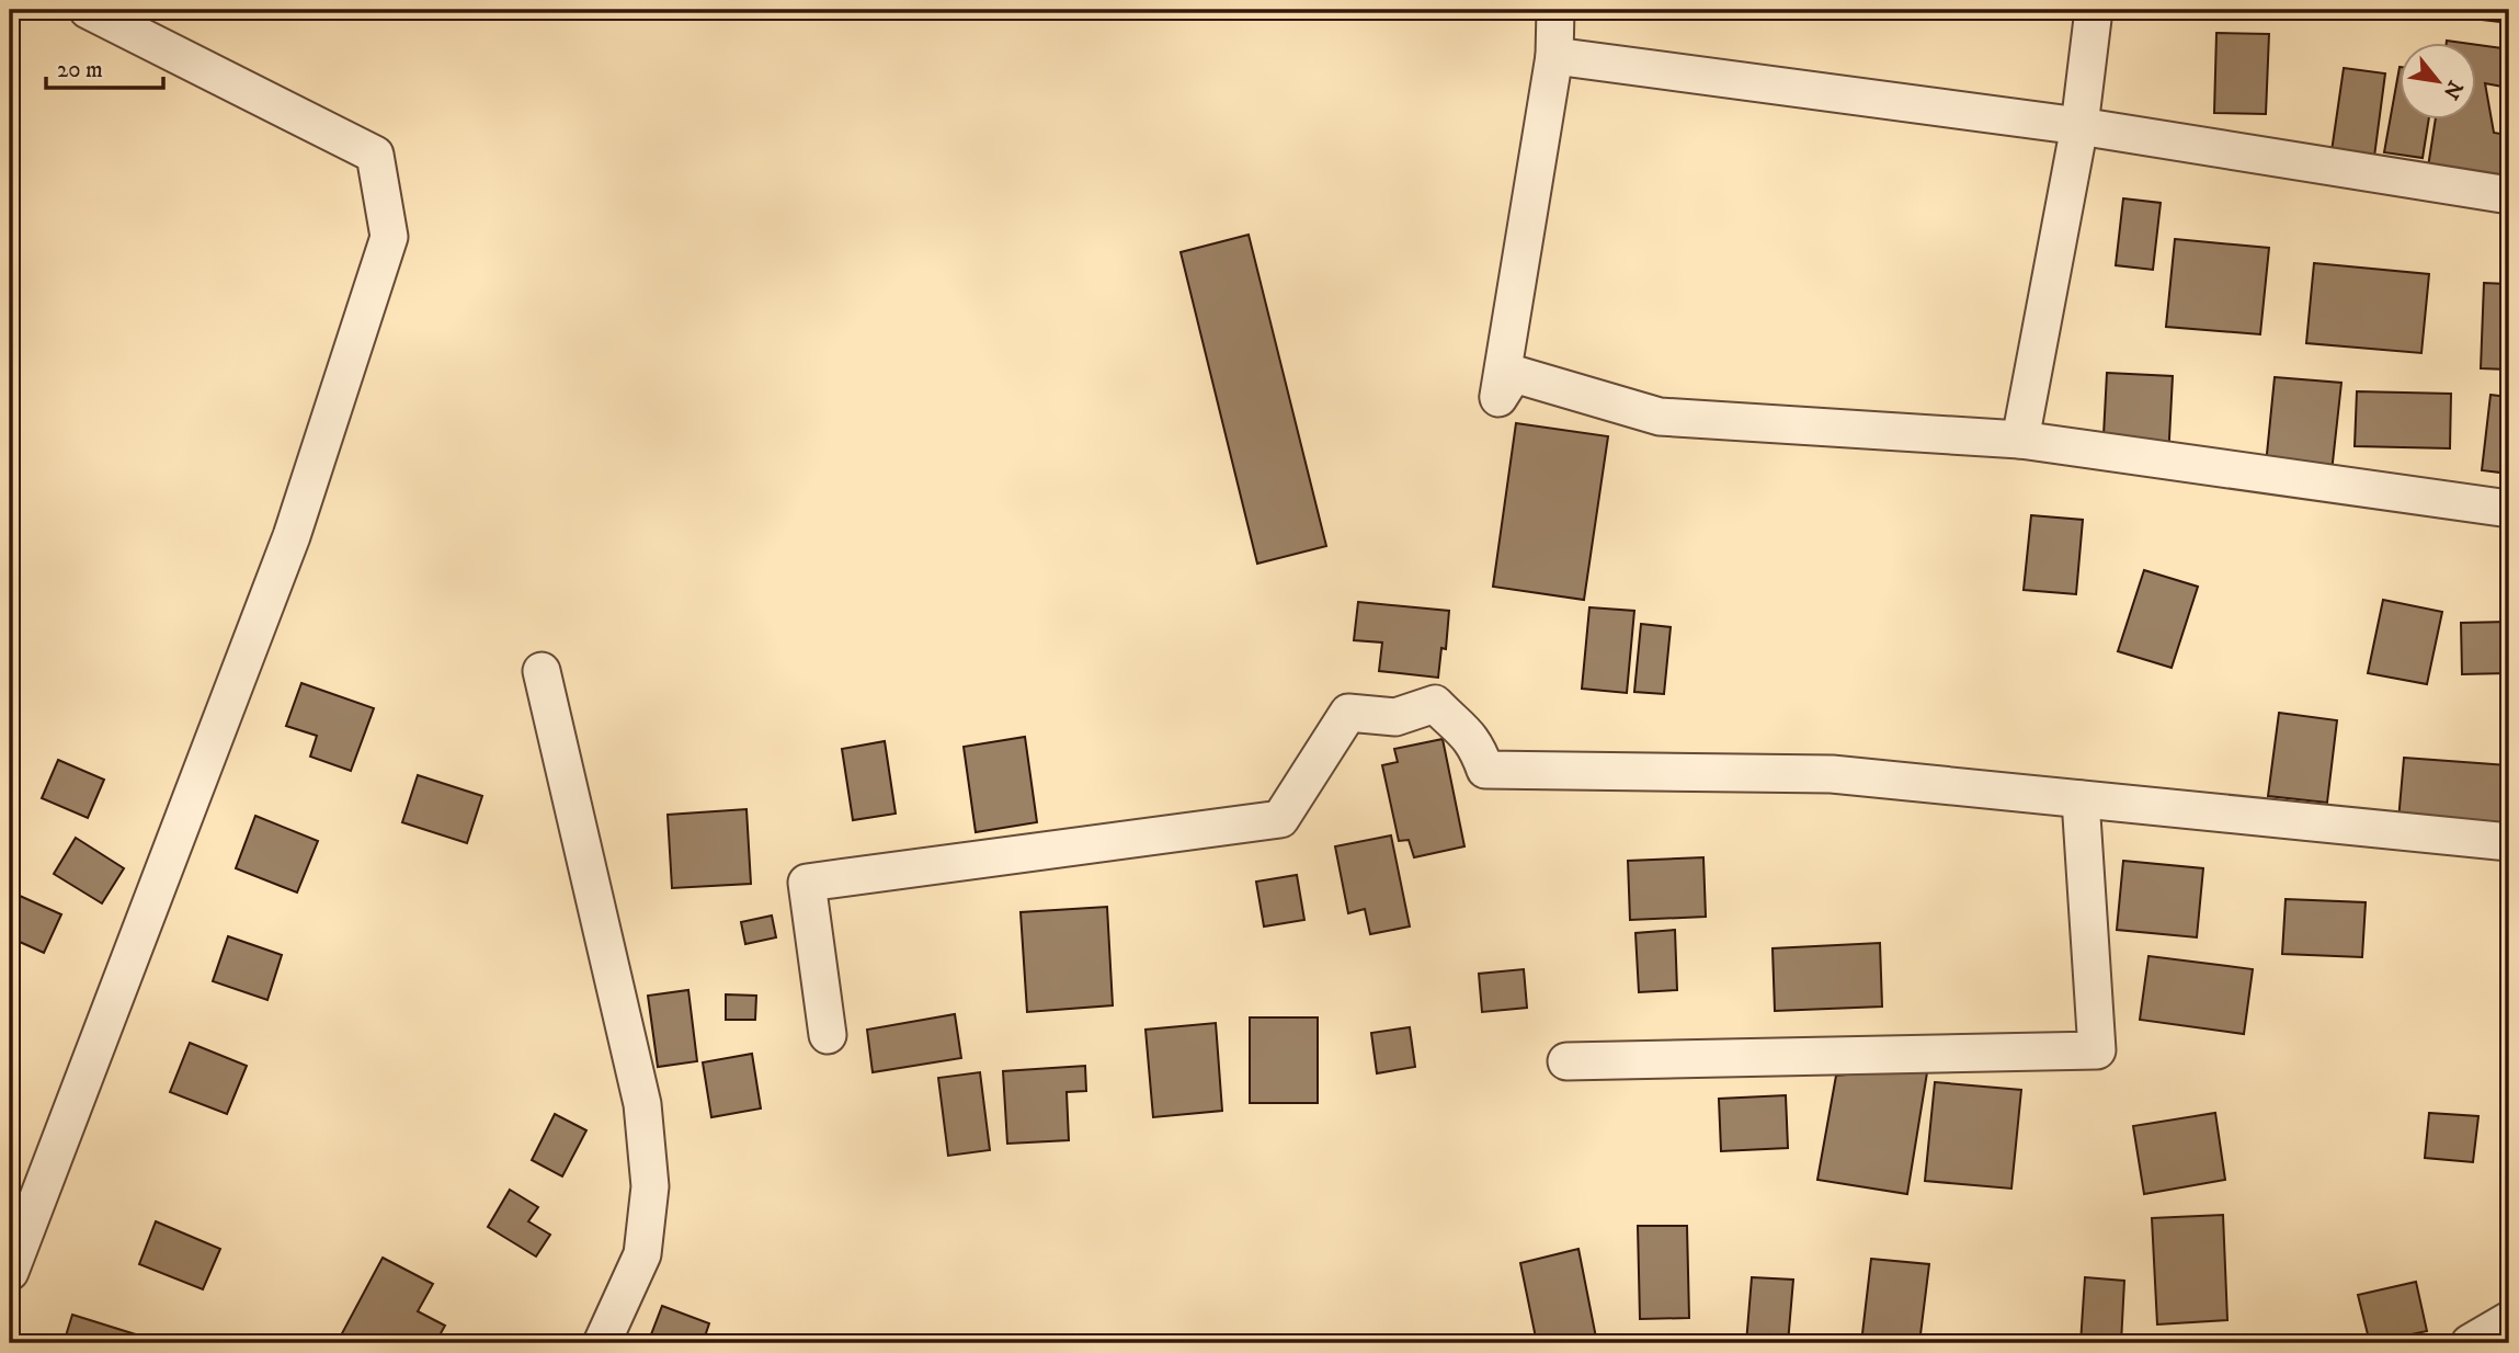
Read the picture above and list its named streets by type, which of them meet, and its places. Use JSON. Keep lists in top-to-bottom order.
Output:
{
  "scale_bar": "20 m",
  "north": "bottom right"
}
